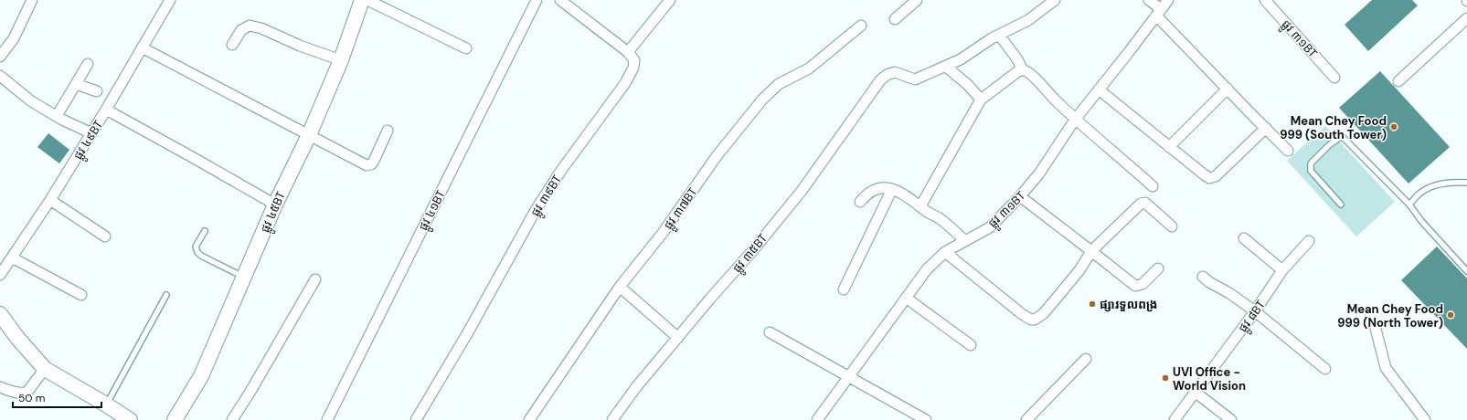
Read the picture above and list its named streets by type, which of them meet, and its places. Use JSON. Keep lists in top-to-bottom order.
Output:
{
  "streets": {
    "street": [
      "ផ្លូវ ៣១BT",
      "ផ្លូវ ៤៩BT",
      "ផ្លូវ ៣៩BT",
      "ផ្លូវ ៣៧BT",
      "ផ្លូវ ៤១BT",
      "ផ្លូវ ៤៥BT",
      "ផ្លូវ ៣៥BT",
      "ផ្លូវ ៨BT"
    ]
  },
  "places": [
    "Mean Chey Food 999 (South Tower)",
    "ផ្សារទួលពង្រ",
    "Mean Chey Food 999 (North Tower)",
    "UVI Office - World Vision"
  ],
  "scale_bar": "50 m"
}
